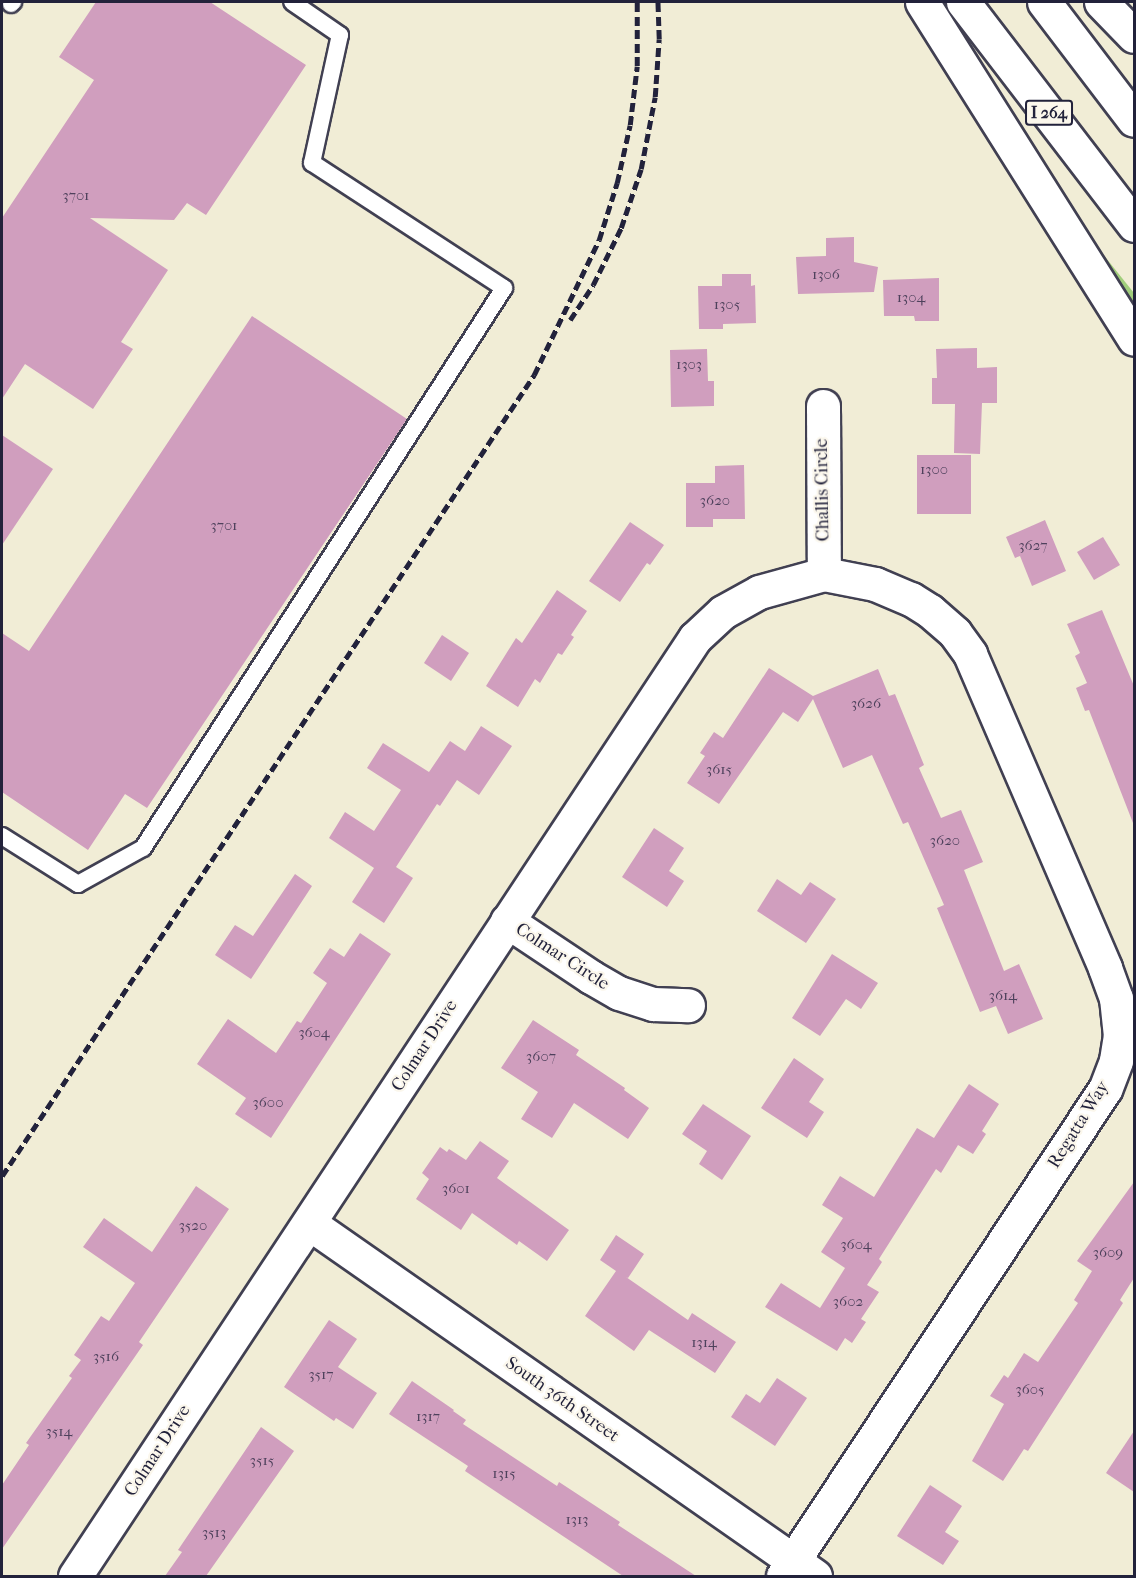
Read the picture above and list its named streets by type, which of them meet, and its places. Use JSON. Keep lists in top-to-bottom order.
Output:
{
  "streets": {
    "main road": [
      "I 264",
      "Challis Circle",
      "Colmar Circle",
      "Colmar Drive",
      "Regatta Way",
      "South 36th Street"
    ]
  },
  "crossings": [
    ["Challis Circle", "Colmar Drive"],
    ["Challis Circle", "Regatta Way"],
    ["Colmar Circle", "Colmar Drive"],
    ["Colmar Drive", "Regatta Way"],
    ["Colmar Drive", "South 36th Street"],
    ["Regatta Way", "South 36th Street"]
  ],
  "house_numbers": [
    "3701",
    "1306",
    "1304",
    "1305",
    "1303",
    "1300",
    "3620",
    "3701",
    "3627",
    "3626",
    "3615",
    "3620",
    "3614",
    "3604",
    "3607",
    "3600",
    "3601",
    "3520",
    "3604",
    "3609",
    "3602",
    "1314",
    "3516",
    "3517",
    "3605",
    "1317",
    "3514",
    "3515",
    "1315",
    "1313",
    "3513"
  ]
}
